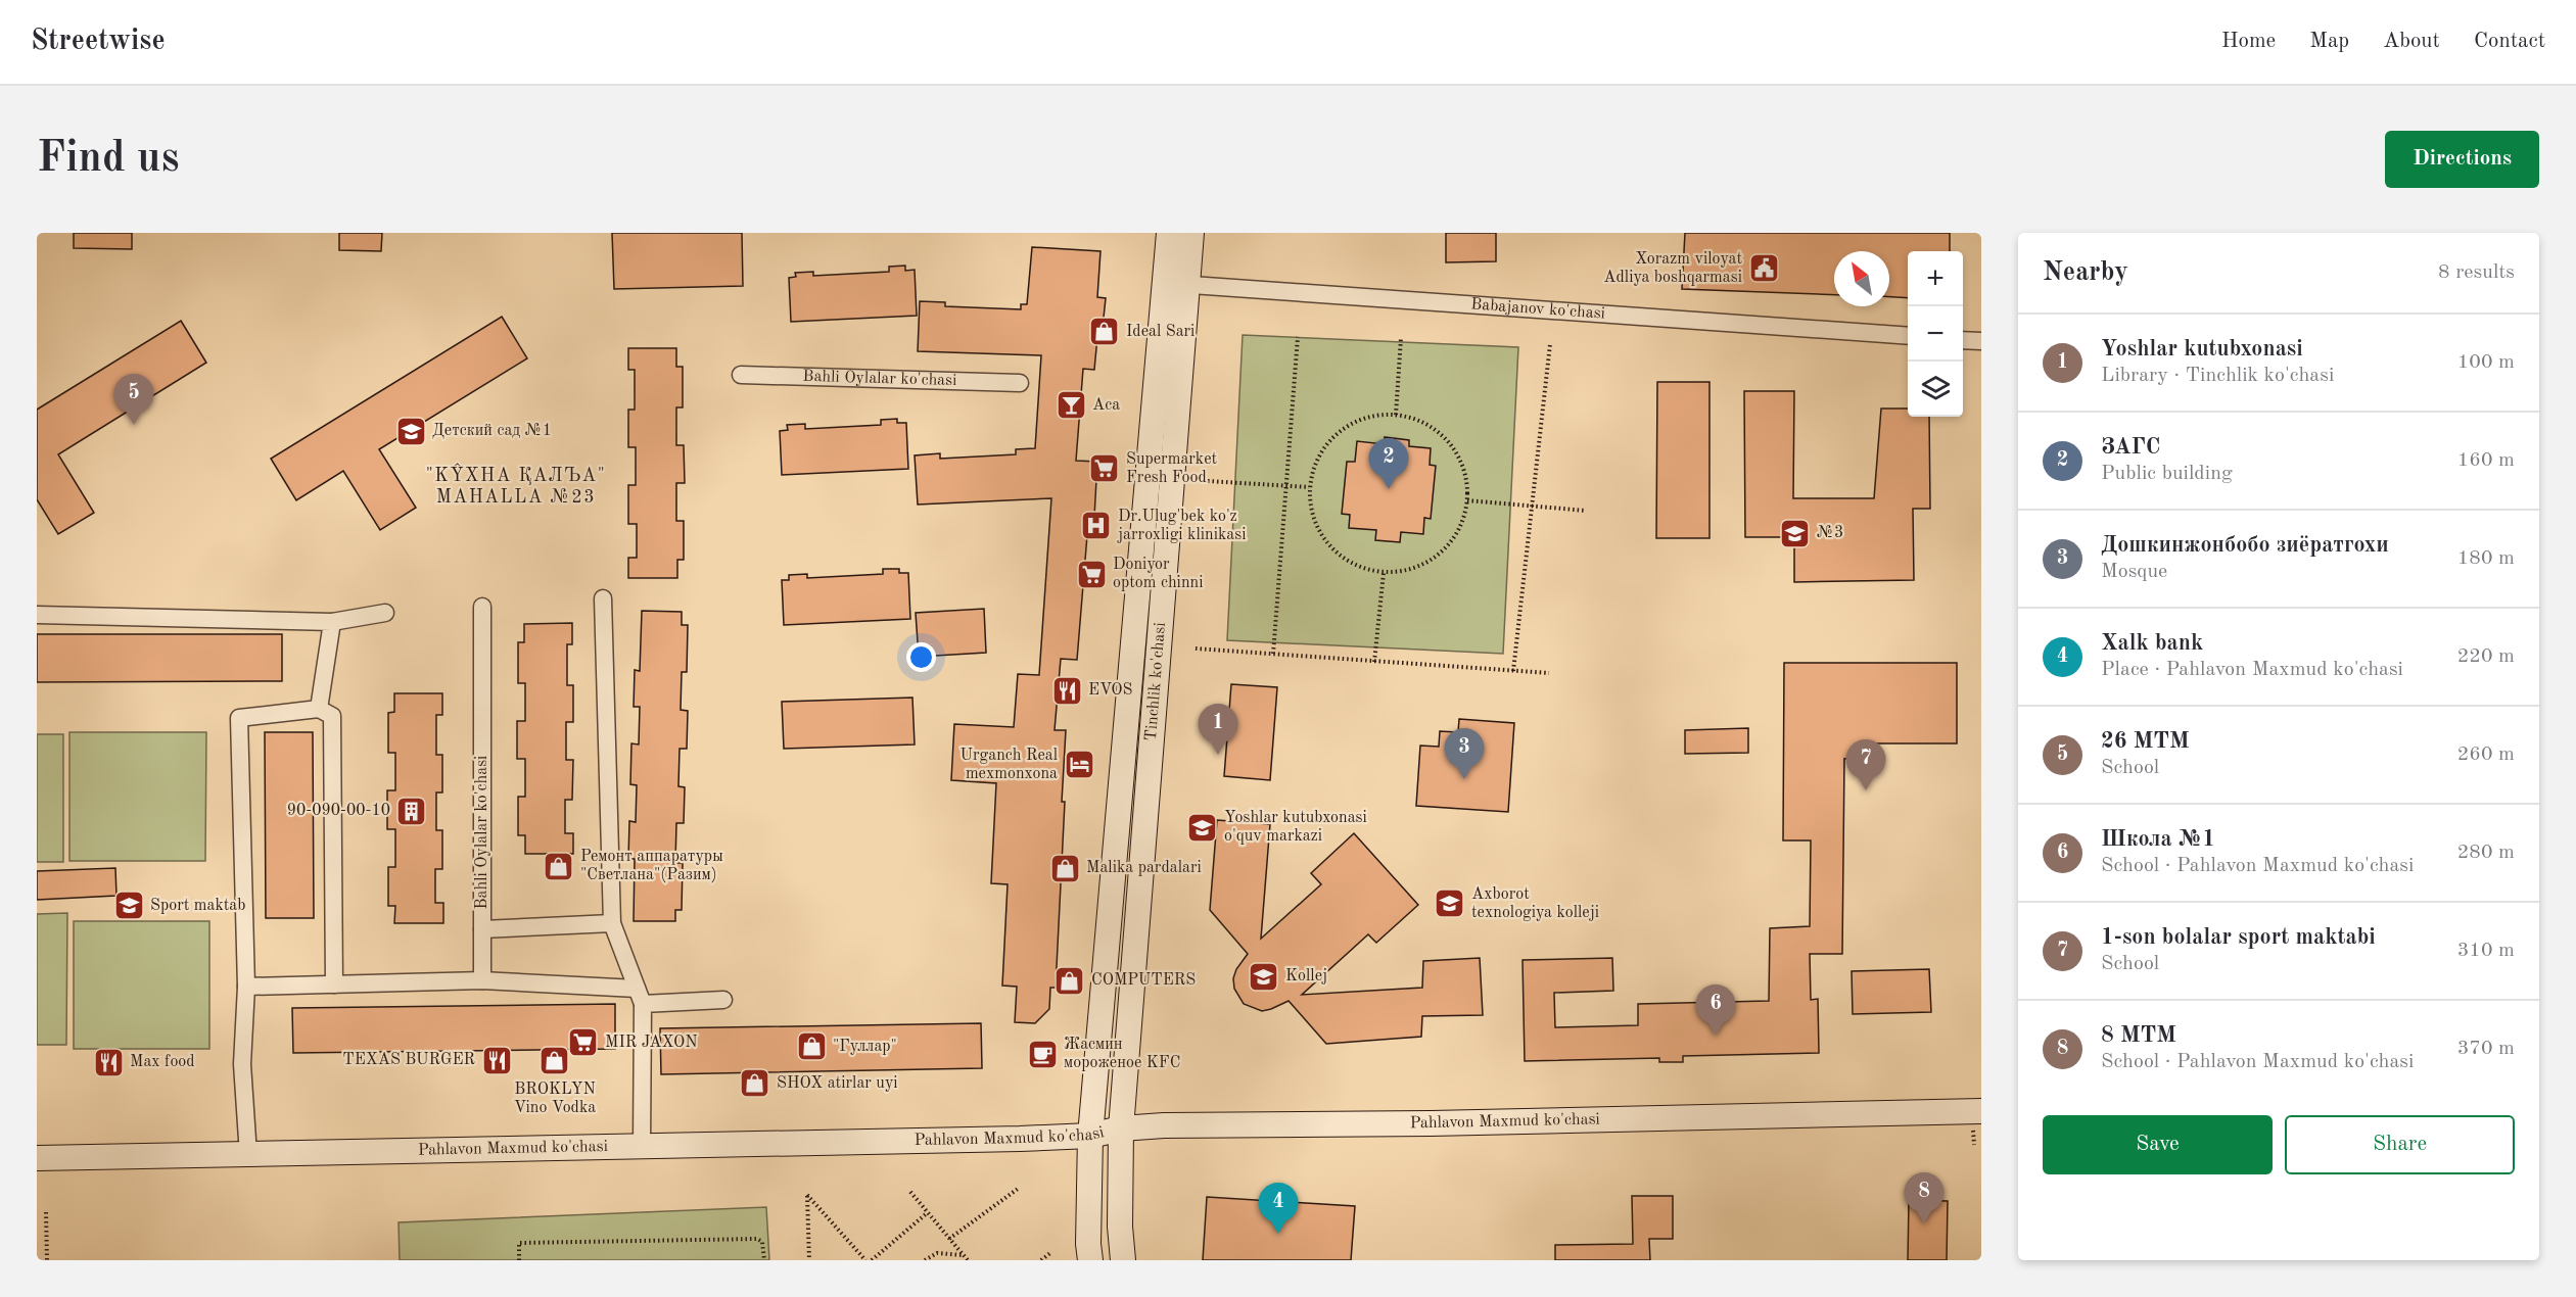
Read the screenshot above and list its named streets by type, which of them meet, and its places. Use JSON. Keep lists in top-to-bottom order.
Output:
{
  "streets": {
    "main road": ["Tinchlik ko'chasi", "Pahlavon Maxmud ko'chasi"],
    "street": ["Babajanov ko'chasi", "Bahli Oylalar ko'chasi"]
  },
  "crossings": [
    ["Babajanov ko'chasi", "Tinchlik ko'chasi"],
    ["Tinchlik ko'chasi", "Pahlavon Maxmud ko'chasi"]
  ],
  "districts": ["\"KŶХНА ҚАЛЪА\" MAHALLA №23"],
  "places": {
    "public building": ["Xorazm viloyat Adliya boshqarmasi"],
    "shop": [
      "Ideal Sari",
      "Ремонт аппаратуры \"Светлана\"(Разим)",
      "Malika pardalari",
      "COMPUTERS",
      "\"Гуллар\"",
      "BROKLYN Vino Vodka",
      "SHOX atirlar uyi"
    ],
    "bar": ["Аса"],
    "school or university": [
      "Детский сад №1",
      "№3",
      "Yoshlar kutubxonasi o'quv markazi",
      "Axborot texnologiya kolleji",
      "Sport maktab",
      "Kollej"
    ],
    "supermarket": ["Supermarket Fresh Food", "Doniyor optom chinni", "MIR JAXON"],
    "hospital": ["Dr.Ulug'bek ko'z jarroxligi klinikasi"],
    "restaurant": ["EVOS", "TEXAS BURGER", "Max food"],
    "hotel": ["Urganch Real mexmonxona"],
    "building": ["90-090-00-10"],
    "cafe": ["Жасмин мороженое KFC"]
  },
  "north": "top left",
  "page": {
    "header": "Streetwise",
    "nav": [
      "Home",
      "Map",
      "About",
      "Contact"
    ],
    "buttons": [
      "Directions",
      ["Save", "Share"]
    ],
    "title": "Find us",
    "heading": ["Nearby", "8 results"],
    "map_buttons": ["+", "−"],
    "list": [
      {
        "mark": "1",
        "name": "Yoshlar kutubxonasi",
        "note": "Library · Tinchlik ko'chasi",
        "value": "100 m"
      },
      {
        "mark": "2",
        "name": "ЗАГС",
        "note": "Public building",
        "value": "160 m"
      },
      {
        "mark": "3",
        "name": "Дошкинжонбобо зиёратгохи",
        "note": "Mosque",
        "value": "180 m"
      },
      {
        "mark": "4",
        "name": "Xalk bank",
        "note": "Place · Pahlavon Maxmud ko'chasi",
        "value": "220 m"
      },
      {
        "mark": "5",
        "name": "26 MTM",
        "note": "School",
        "value": "260 m"
      },
      {
        "mark": "6",
        "name": "Школа №1",
        "note": "School · Pahlavon Maxmud ko'chasi",
        "value": "280 m"
      },
      {
        "mark": "7",
        "name": "1-son bolalar sport maktabi",
        "note": "School",
        "value": "310 m"
      },
      {
        "mark": "8",
        "name": "8 MTM",
        "note": "School · Pahlavon Maxmud ko'chasi",
        "value": "370 m"
      }
    ],
    "pins": [
      "5",
      "2",
      "1",
      "3",
      "7",
      "6",
      "8",
      "4"
    ]
  }
}
